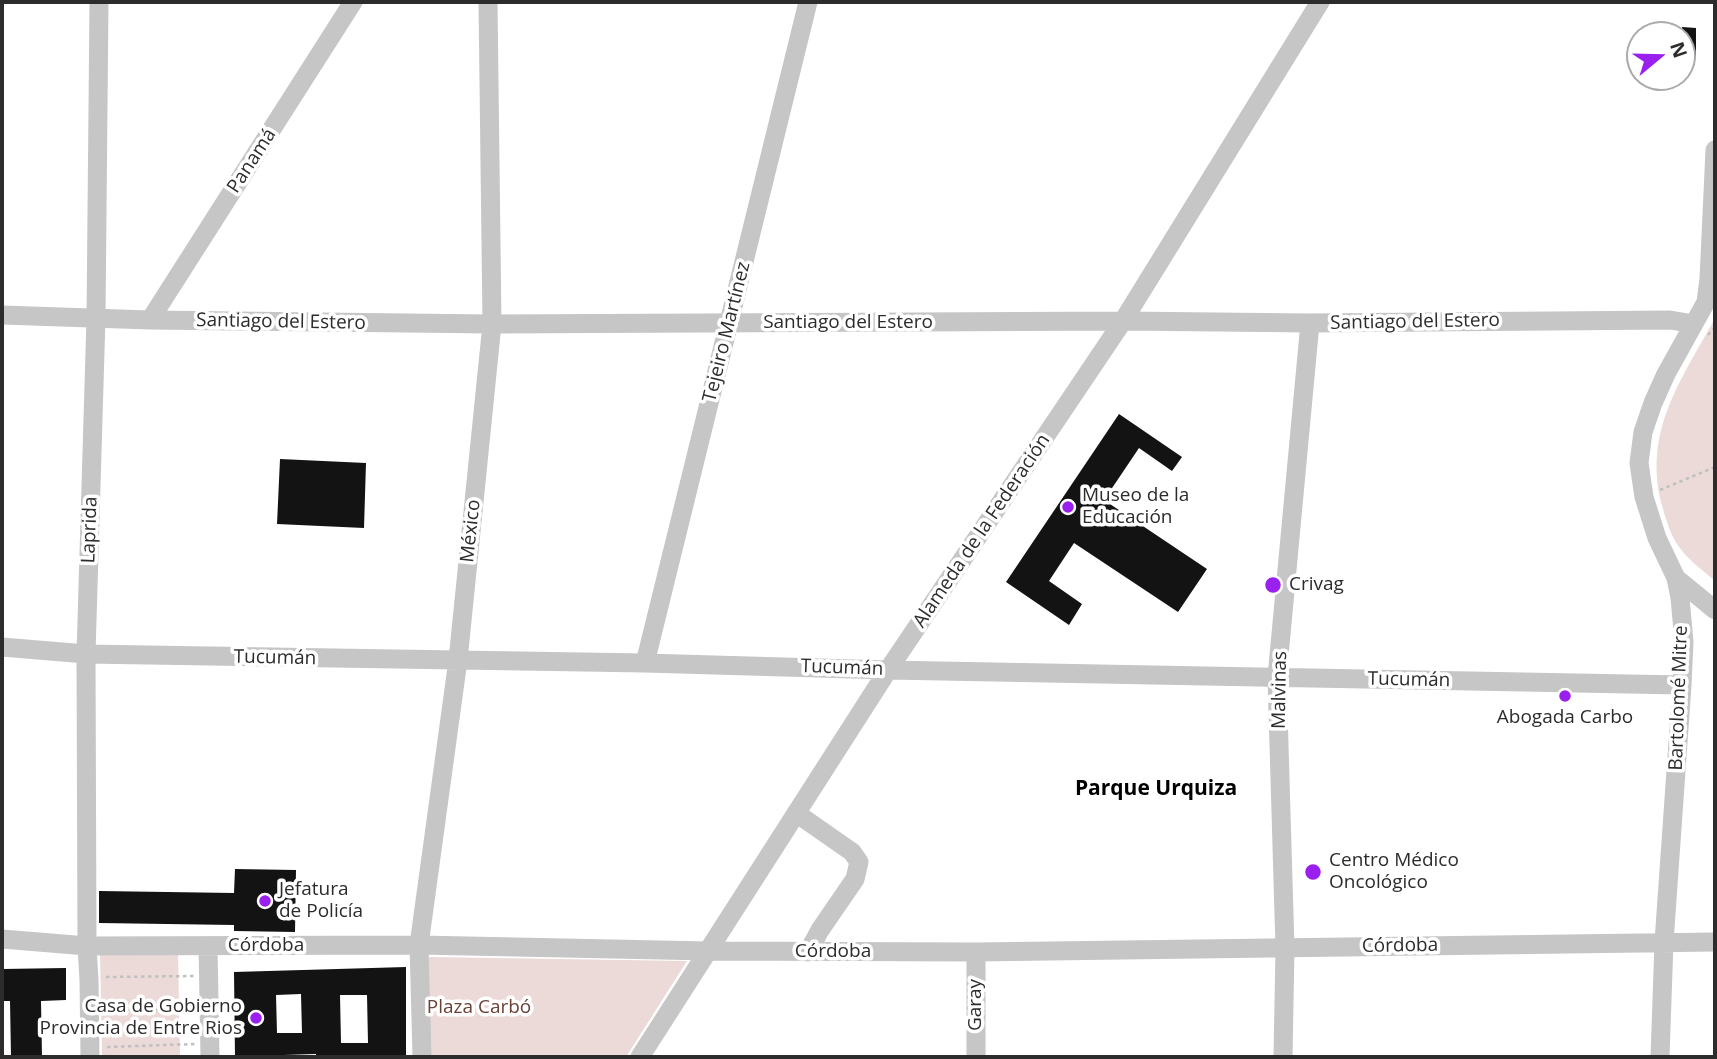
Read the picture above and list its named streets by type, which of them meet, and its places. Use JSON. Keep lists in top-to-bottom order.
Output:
{
  "streets": {
    "street": [
      "Panamá",
      "Santiago del Estero",
      "Tejeiro Martínez",
      "Laprida",
      "México",
      "Alameda de la Federación",
      "Tucumán",
      "Malvinas",
      "Bartolomé Mitre",
      "Córdoba",
      "Garay"
    ]
  },
  "crossings": [
    ["Panamá", "Santiago del Estero"],
    ["Santiago del Estero", "Tejeiro Martínez"],
    ["Santiago del Estero", "Laprida"],
    ["Santiago del Estero", "México"],
    ["Santiago del Estero", "Alameda de la Federación"],
    ["Santiago del Estero", "Malvinas"],
    ["Santiago del Estero", "Bartolomé Mitre"],
    ["Tejeiro Martínez", "Tucumán"],
    ["Laprida", "Tucumán"],
    ["Laprida", "Córdoba"],
    ["México", "Tucumán"],
    ["México", "Córdoba"],
    ["Alameda de la Federación", "Tucumán"],
    ["Alameda de la Federación", "Córdoba"],
    ["Tucumán", "Malvinas"],
    ["Tucumán", "Bartolomé Mitre"],
    ["Malvinas", "Córdoba"],
    ["Bartolomé Mitre", "Córdoba"],
    ["Córdoba", "Garay"]
  ],
  "districts": ["Parque Urquiza"],
  "parks": ["Plaza Carbó"],
  "places": [
    "Museo de la Educación",
    "Crivag",
    "Abogada Carbo",
    "Centro Médico Oncológico",
    "Jefatura de Policía",
    "Casa de Gobierno Provincia de Entre Rios"
  ],
  "north": "right"
}
